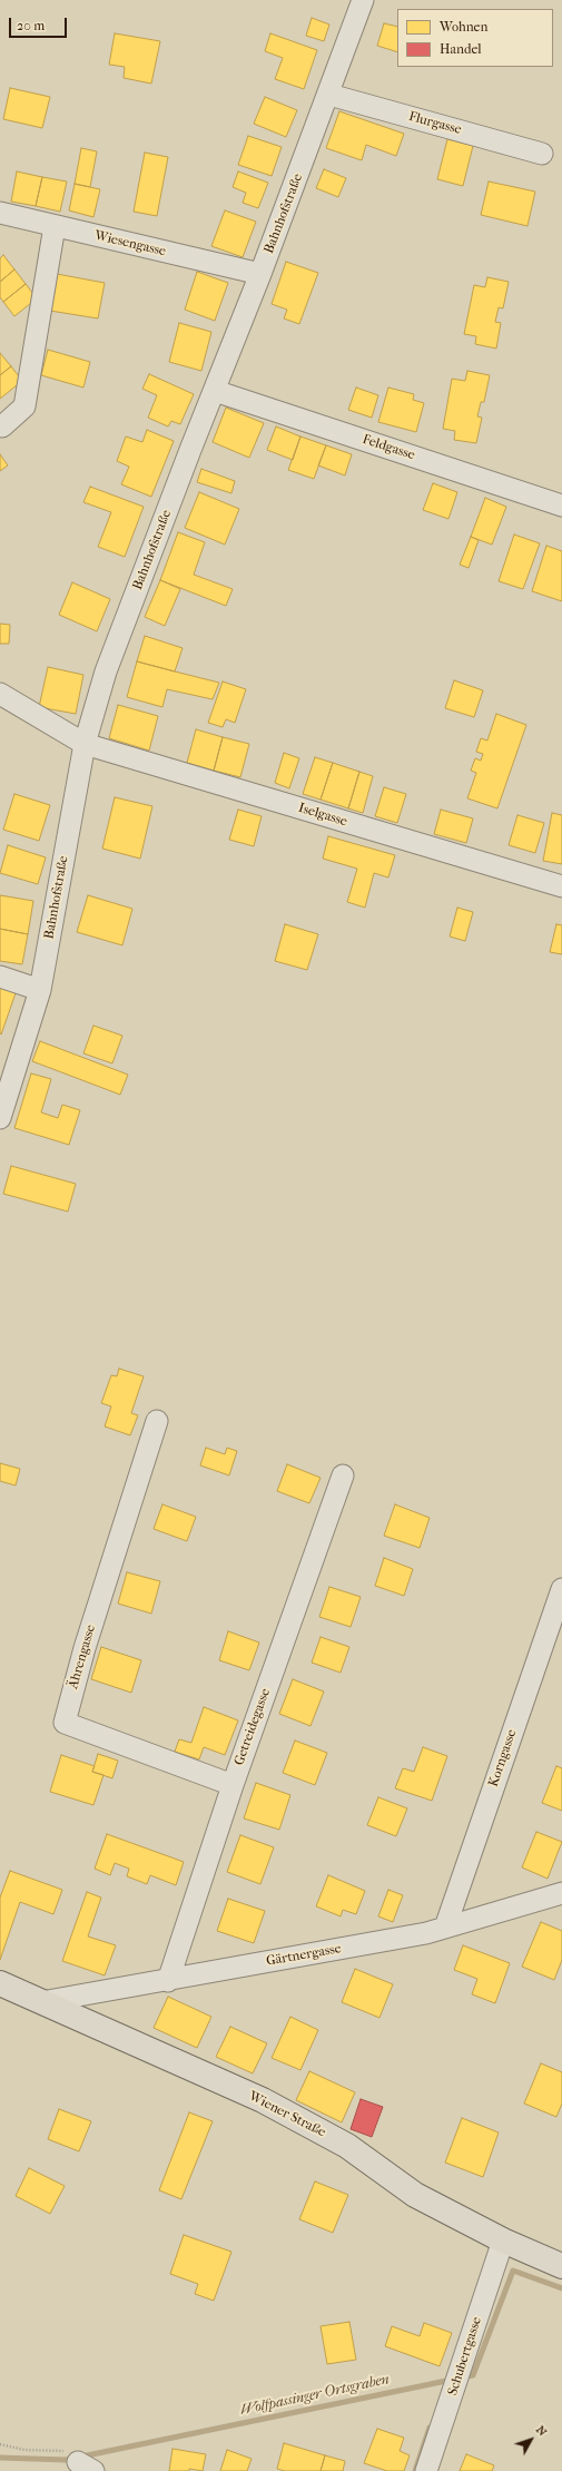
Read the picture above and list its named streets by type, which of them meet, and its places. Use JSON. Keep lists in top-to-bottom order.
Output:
{
  "streets": {
    "main road": ["Wiener Straße"],
    "street": [
      "Flurgasse",
      "Bahnhofstraße",
      "Wiesengasse",
      "Feldgasse",
      "Iselgasse",
      "Ährengasse",
      "Getreidegasse",
      "Korngasse",
      "Gärtnergasse",
      "Schubertgasse"
    ]
  },
  "crossings": [
    ["Flurgasse", "Bahnhofstraße"],
    ["Bahnhofstraße", "Wiesengasse"],
    ["Bahnhofstraße", "Feldgasse"],
    ["Bahnhofstraße", "Iselgasse"],
    ["Ährengasse", "Getreidegasse"],
    ["Getreidegasse", "Gärtnergasse"],
    ["Korngasse", "Gärtnergasse"],
    ["Gärtnergasse", "Wiener Straße"],
    ["Wiener Straße", "Schubertgasse"]
  ],
  "water": ["Wolfpassinger Ortsgraben"],
  "legend": ["Wohnen", "Handel"],
  "scale_bar": "20 m",
  "north": "top right"
}
